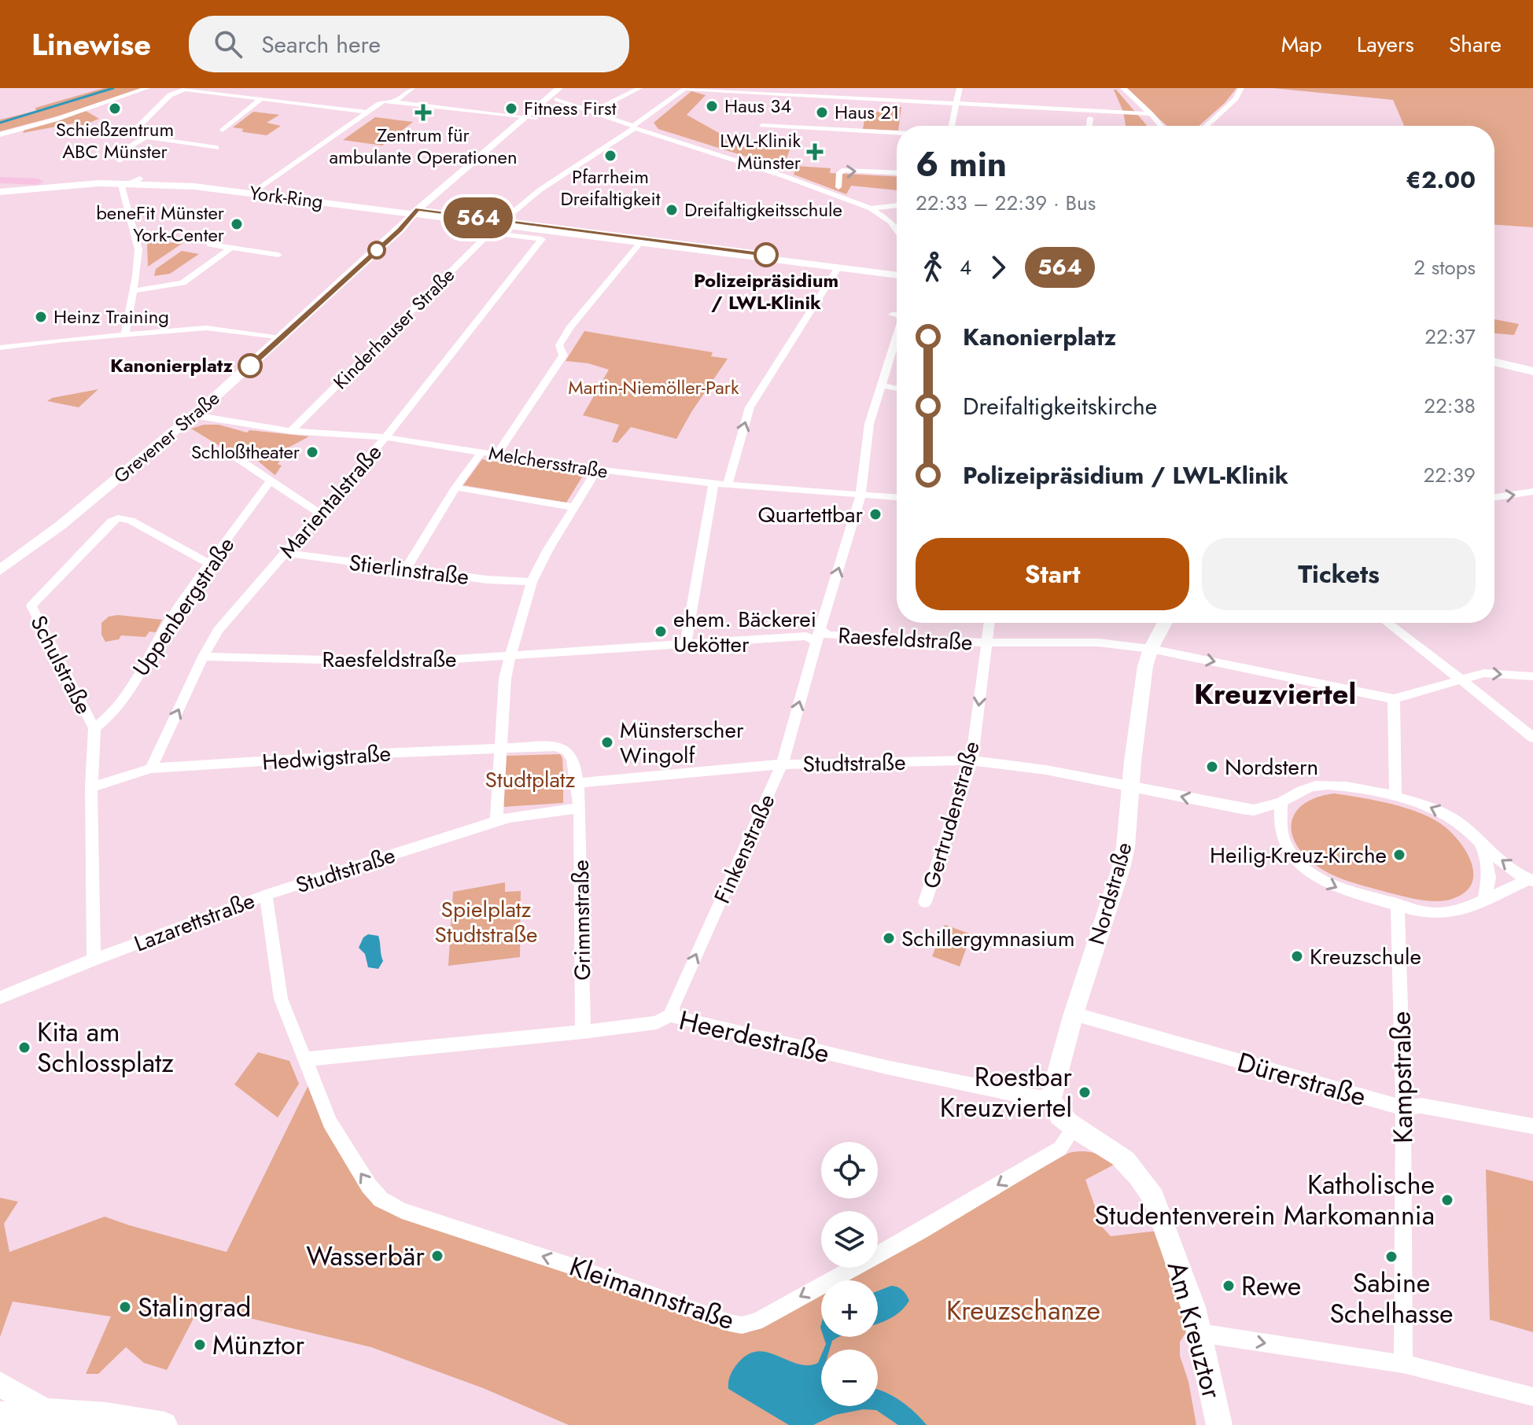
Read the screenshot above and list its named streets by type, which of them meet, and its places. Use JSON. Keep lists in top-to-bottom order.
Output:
{
  "streets": {
    "main road": [
      "York-Ring",
      "Grevener Straße",
      "Nordstraße",
      "Am Kreuztor"
    ],
    "street": [
      "Kinderhauser Straße",
      "Melchersstraße",
      "Marientalstraße",
      "Stierlinstraße",
      "Uppenbergstraße",
      "Raesfeldstraße",
      "Schulstraße",
      "Hedwigstraße",
      "Studtstraße",
      "Gertrudenstraße",
      "Finkenstraße",
      "Grimmstraße",
      "Lazarettstraße",
      "Heerdestraße",
      "Kampstraße",
      "Dürerstraße",
      "Kleimannstraße"
    ]
  },
  "crossings": [
    ["York-Ring", "Grevener Straße"],
    ["Kinderhauser Straße", "Melchersstraße"],
    ["Kinderhauser Straße", "Marientalstraße"],
    ["Grevener Straße", "Melchersstraße"],
    ["Melchersstraße", "Marientalstraße"],
    ["Melchersstraße", "Finkenstraße"],
    ["Marientalstraße", "Stierlinstraße"],
    ["Marientalstraße", "Raesfeldstraße"],
    ["Marientalstraße", "Hedwigstraße"],
    ["Uppenbergstraße", "Schulstraße"],
    ["Raesfeldstraße", "Gertrudenstraße"],
    ["Raesfeldstraße", "Finkenstraße"],
    ["Raesfeldstraße", "Nordstraße"],
    ["Schulstraße", "Lazarettstraße"],
    ["Studtstraße", "Gertrudenstraße"],
    ["Studtstraße", "Finkenstraße"],
    ["Studtstraße", "Nordstraße"],
    ["Studtstraße", "Grimmstraße"],
    ["Studtstraße", "Lazarettstraße"],
    ["Finkenstraße", "Heerdestraße"],
    ["Nordstraße", "Heerdestraße"],
    ["Nordstraße", "Dürerstraße"],
    ["Nordstraße", "Am Kreuztor"],
    ["Grimmstraße", "Heerdestraße"],
    ["Lazarettstraße", "Heerdestraße"],
    ["Lazarettstraße", "Kleimannstraße"],
    ["Heerdestraße", "Kleimannstraße"],
    ["Heerdestraße", "Am Kreuztor"],
    ["Kampstraße", "Dürerstraße"],
    ["Kleimannstraße", "Am Kreuztor"]
  ],
  "one_way": ["Gertrudenstraße", "Finkenstraße", "Kleimannstraße"],
  "districts": ["Kreuzviertel"],
  "parks": [
    "Martin-Niemöller-Park",
    "Studtplatz",
    "Spielplatz Studtstraße",
    "Kreuzschanze"
  ],
  "places": {
    "other": [
      "Haus 34",
      "Schießzentrum ABC Münster",
      "Fitness First",
      "Haus 21",
      "Pfarrheim Dreifaltigkeit",
      "Dreifaltigkeitsschule",
      "beneFit Münster York-Center",
      "Polizeipräsidium / LWL-Klinik",
      "Heinz Training",
      "Kanonierplatz",
      "Schloßtheater",
      "Quartettbar",
      "ehem. Bäckerei Uekötter",
      "Münsterscher Wingolf",
      "Nordstern",
      "Heilig-Kreuz-Kirche",
      "Schillergymnasium",
      "Kreuzschule",
      "Kita am Schlossplatz",
      "Roestbar Kreuzviertel",
      "Katholische Studentenverein Markomannia",
      "Wasserbär",
      "Sabine Schelhasse",
      "Rewe",
      "Stalingrad",
      "Münztor"
    ],
    "health": ["Zentrum für ambulante Operationen", "LWL-Klinik Münster"]
  },
  "lines": ["bus line 564"],
  "page": {
    "header": "Linewise",
    "search": "Search here",
    "nav": ["Map", "Layers", "Share"],
    "on_map": "564",
    "heading": ["6 min", "22:33 – 22:39 · Bus", "€2.00"],
    "legs": ["4", "564", "2 stops"],
    "list": [
      {
        "name": "Kanonierplatz",
        "value": "22:37"
      },
      {
        "name": "Dreifaltigkeitskirche",
        "value": "22:38"
      },
      {
        "name": "Polizeipräsidium / LWL-Klinik",
        "value": "22:39"
      }
    ],
    "buttons": ["Start", "Tickets"],
    "map_buttons": ["+", "−"]
  }
}
